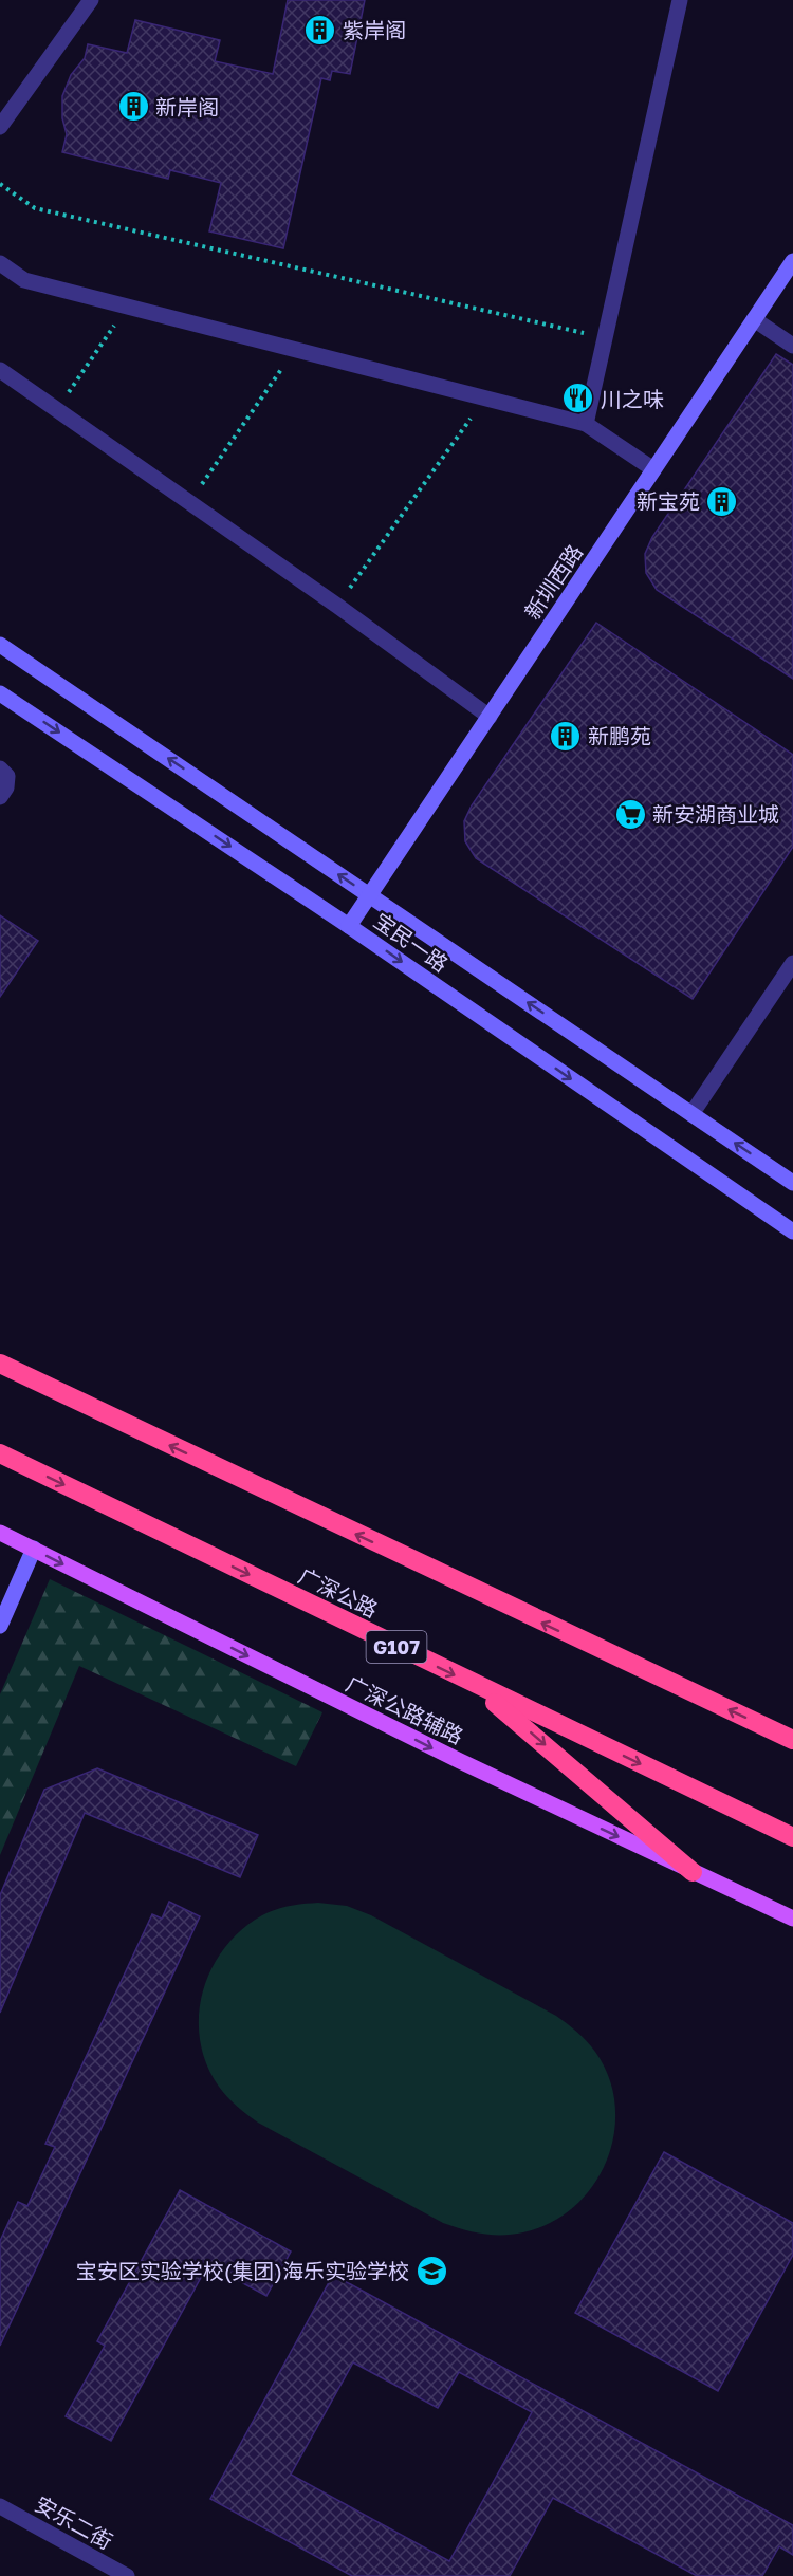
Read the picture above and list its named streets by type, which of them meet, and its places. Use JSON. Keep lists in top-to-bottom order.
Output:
{
  "streets": {
    "highway": ["广深公路", "G107"],
    "main road": ["新圳西路", "宝民一路", "广深公路辅路"],
    "street": ["安乐二街"]
  },
  "crossings": [
    ["新圳西路", "宝民一路"]
  ],
  "one_way": ["广深公路辅路"],
  "places": {
    "building": [
      "紫岸阁",
      "新岸阁",
      "新宝苑",
      "新鹏苑"
    ],
    "restaurant": ["川之味"],
    "supermarket": ["新安湖商业城"],
    "school or university": ["宝安区实验学校(集团)海乐实验学校"]
  }
}
